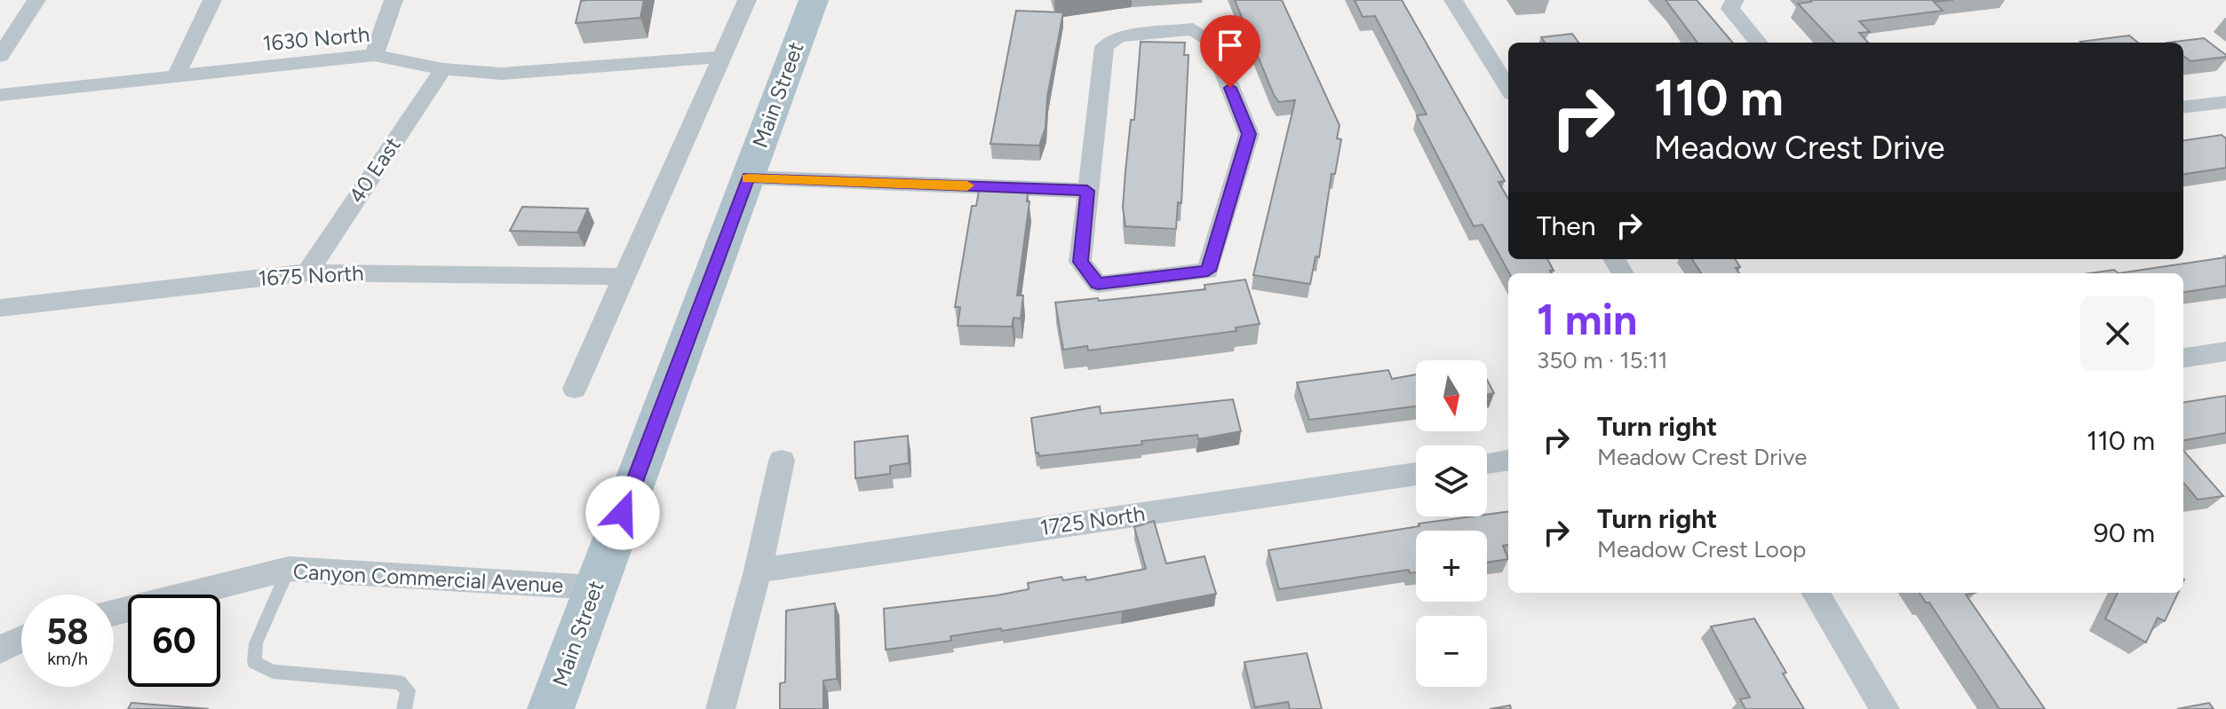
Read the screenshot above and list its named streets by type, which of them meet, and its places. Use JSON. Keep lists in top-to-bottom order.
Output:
{
  "streets": {
    "main road": ["Main Street"],
    "street": [
      "1630 North",
      "40 East",
      "1675 North",
      "1725 North",
      "Canyon Commercial Avenue"
    ]
  },
  "crossings": [
    ["1630 North", "40 East"],
    ["Main Street", "Canyon Commercial Avenue"],
    ["40 East", "1675 North"]
  ],
  "north": "bottom",
  "page": {
    "turn": ["110 m", "Meadow Crest Drive"],
    "then": "Then",
    "heading": ["1 min", "350 m · 15:11"],
    "map_buttons": ["+", "−"],
    "list": [
      {
        "name": "Turn right",
        "note": "Meadow Crest Drive",
        "value": "110 m"
      },
      {
        "name": "Turn right",
        "note": "Meadow Crest Loop",
        "value": "90 m"
      }
    ],
    "speed": "58 km/h",
    "limit": "60"
  }
}
